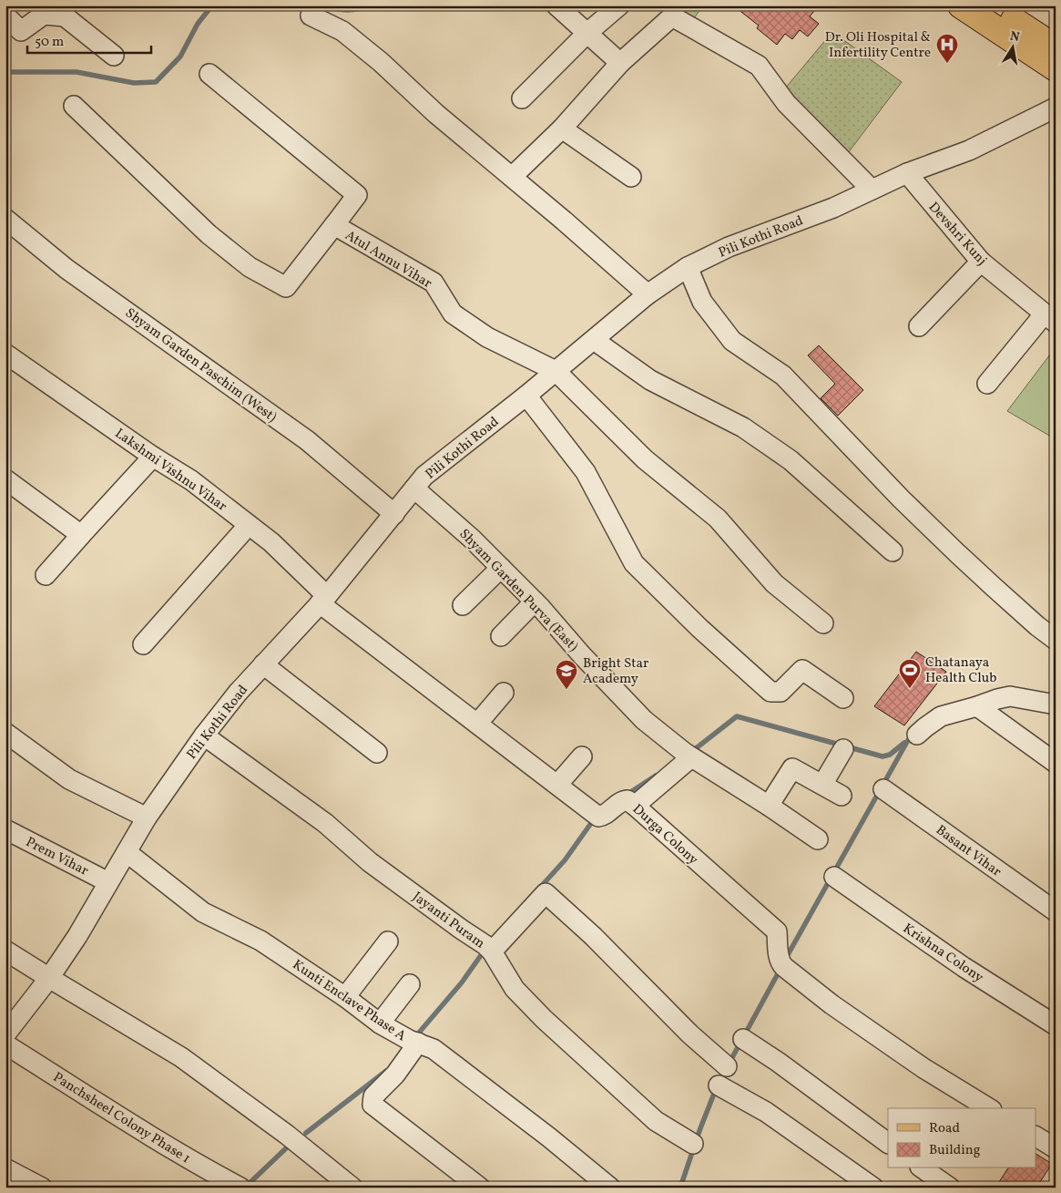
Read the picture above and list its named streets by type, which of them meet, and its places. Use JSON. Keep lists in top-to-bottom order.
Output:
{
  "streets": {
    "street": [
      "Devshri Kunj",
      "Pili Kothi Road",
      "Atul Annu Vihar",
      "Shyam Garden Paschim (West)",
      "Lakshmi Vishnu Vihar",
      "Shyam Garden Purva (East)",
      "Durga Colony",
      "Basant Vihar",
      "Prem Vihar",
      "Jayanti Puram",
      "Krishna Colony",
      "Kunti Enclave Phase A",
      "Panchsheel Colony Phase 1"
    ]
  },
  "crossings": [
    ["Devshri Kunj", "Pili Kothi Road"],
    ["Pili Kothi Road", "Atul Annu Vihar"],
    ["Pili Kothi Road", "Shyam Garden Paschim (West)"],
    ["Pili Kothi Road", "Lakshmi Vishnu Vihar"],
    ["Pili Kothi Road", "Shyam Garden Purva (East)"],
    ["Pili Kothi Road", "Durga Colony"],
    ["Pili Kothi Road", "Prem Vihar"],
    ["Pili Kothi Road", "Jayanti Puram"],
    ["Pili Kothi Road", "Kunti Enclave Phase A"],
    ["Lakshmi Vishnu Vihar", "Durga Colony"]
  ],
  "places": {
    "hospital": ["Dr. Oli Hospital & Infertility Centre"],
    "sports": ["Chatanaya Health Club"],
    "school or university": ["Bright Star Academy"]
  },
  "legend": ["Road", "Building"],
  "scale_bar": "50 m",
  "north": "top"
}
